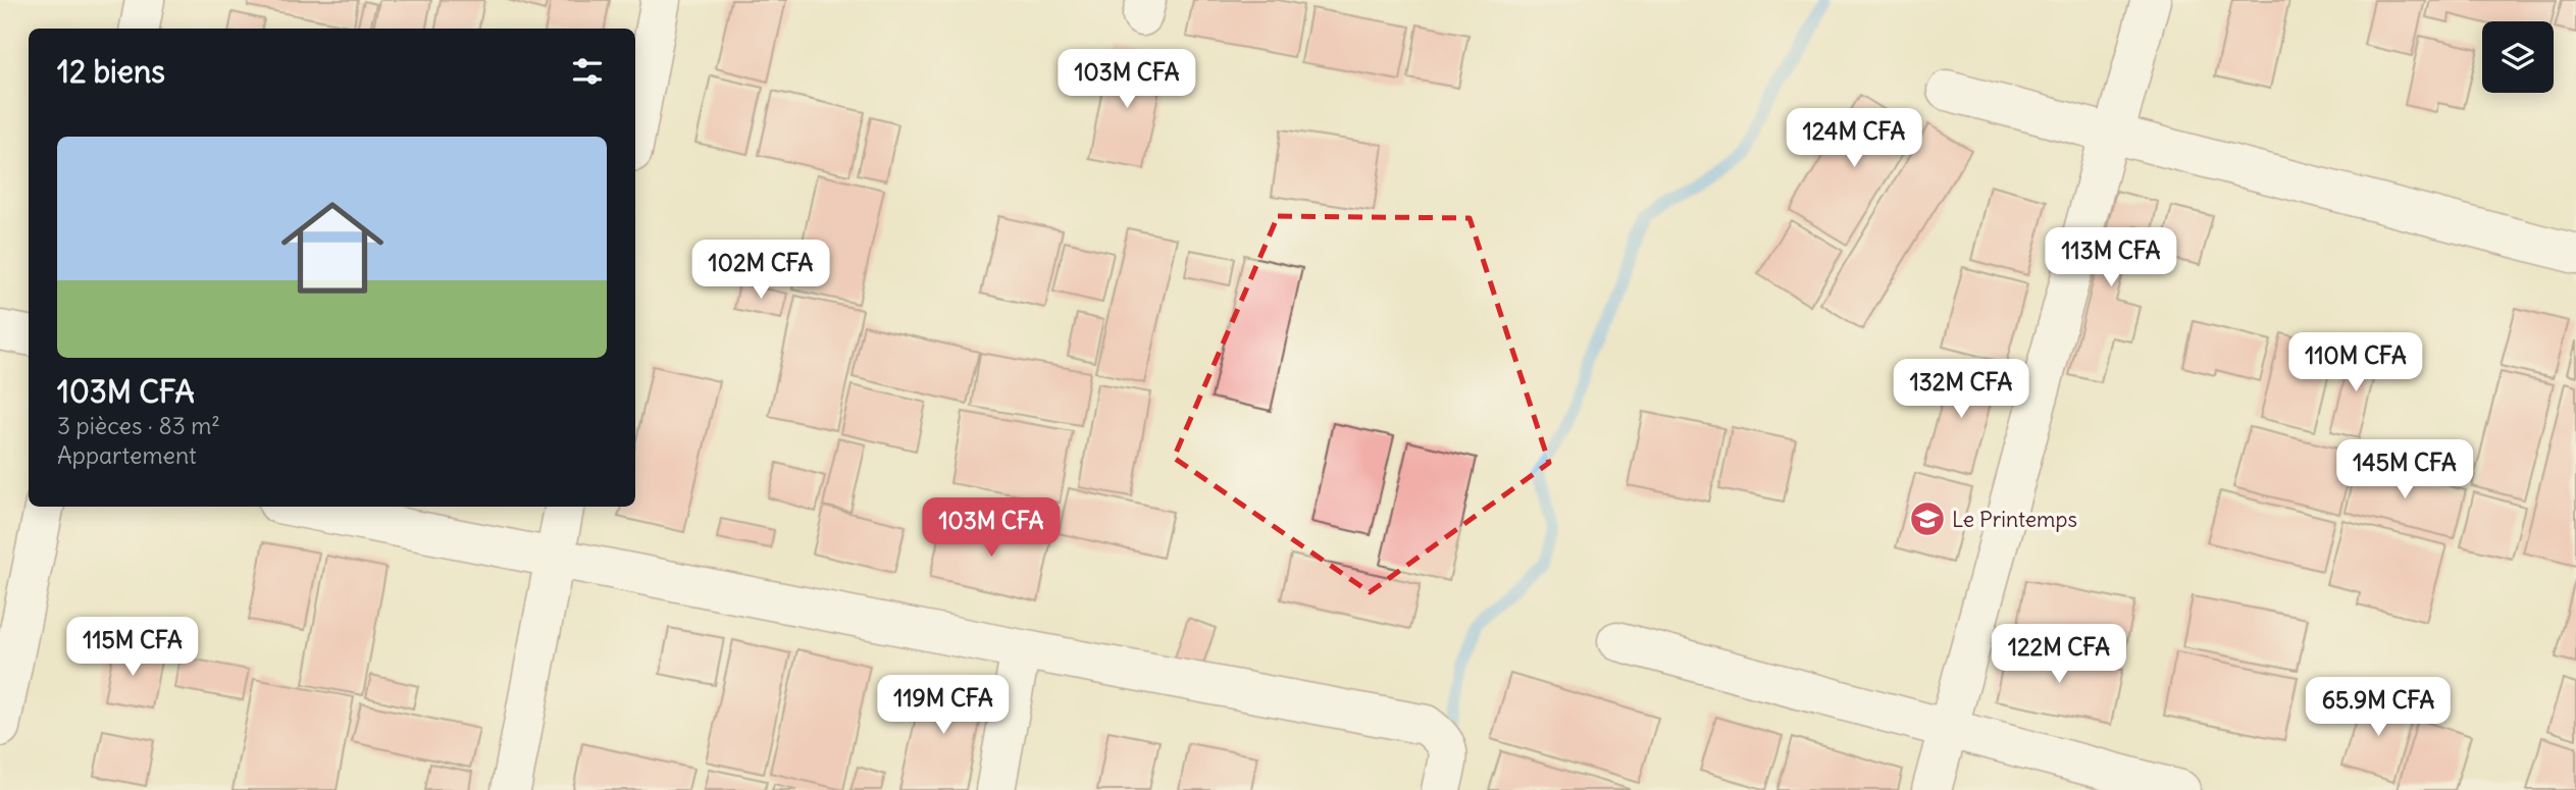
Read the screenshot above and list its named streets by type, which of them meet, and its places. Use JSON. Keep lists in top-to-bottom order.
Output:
{
  "places": {
    "school or university": ["Le Printemps"]
  },
  "page": {
    "heading": "12 biens",
    "price": [
      "103M CFA",
      "124M CFA",
      "113M CFA",
      "102M CFA",
      "110M CFA",
      "132M CFA",
      "145M CFA",
      "103M CFA",
      "115M CFA",
      "122M CFA",
      "119M CFA",
      "65.9M CFA"
    ],
    "list": [
      {
        "name": "103M CFA",
        "note": "3 pièces · 83 m² · Appartement"
      }
    ]
  }
}
